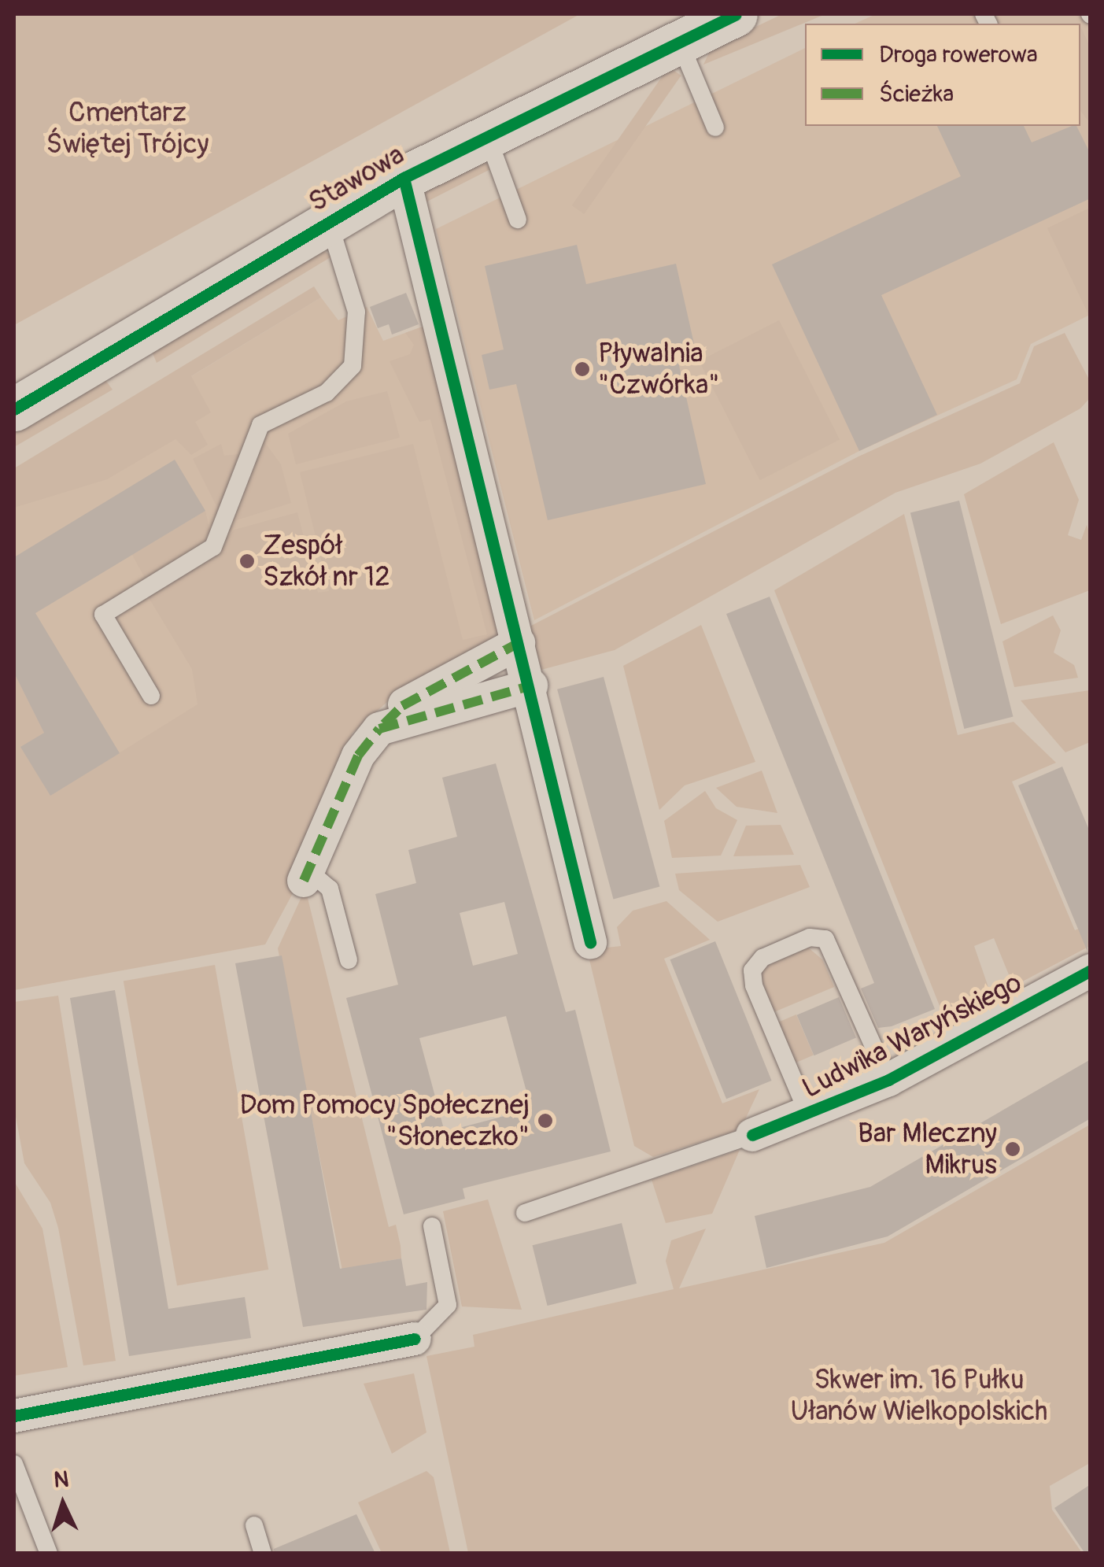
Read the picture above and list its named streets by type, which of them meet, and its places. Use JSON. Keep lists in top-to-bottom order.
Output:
{
  "streets": {
    "street": ["Stawowa", "Ludwika Waryńskiego"]
  },
  "parks": ["Cmentarz Świętej Trójcy", "Skwer im. 16 Pułku Ułanów Wielkopolskich"],
  "places": [
    "Pływalnia \"Czwórka\"",
    "Zespół Szkół nr 12",
    "Dom Pomocy Społecznej \"Słoneczko\"",
    "Bar Mleczny Mikrus"
  ],
  "legend": ["Droga rowerowa", "Ścieżka"],
  "north": "top"
}
